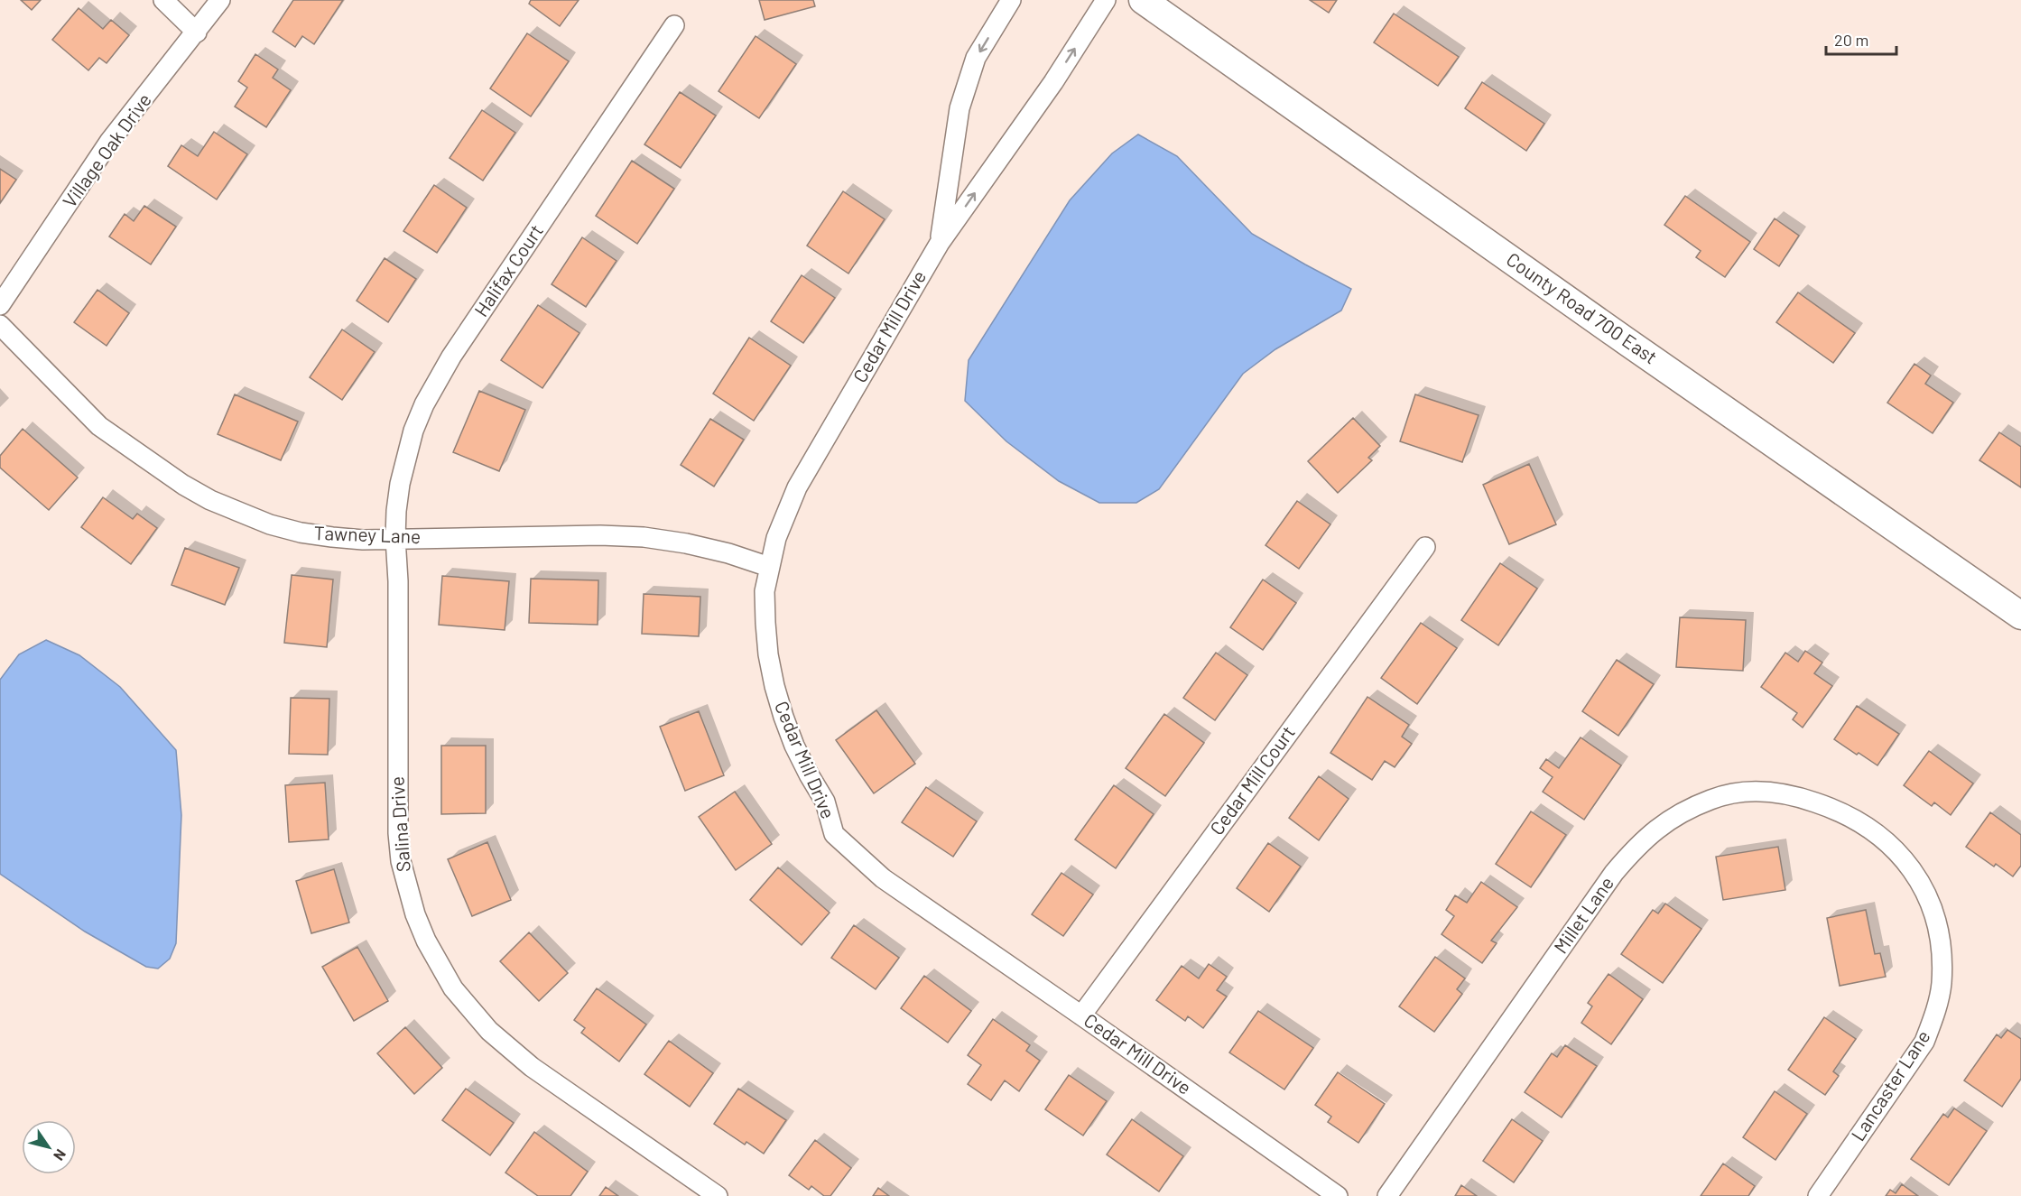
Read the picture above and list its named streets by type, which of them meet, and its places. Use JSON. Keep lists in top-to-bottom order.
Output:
{
  "streets": {
    "main road": ["County Road 700 East"],
    "street": [
      "Village Oak Drive",
      "Halifax Court",
      "Cedar Mill Drive",
      "Tawney Lane",
      "Cedar Mill Court",
      "Salina Drive",
      "Millet Lane",
      "Lancaster Lane"
    ]
  },
  "crossings": [
    ["Halifax Court", "Tawney Lane"],
    ["Halifax Court", "Salina Drive"],
    ["Cedar Mill Drive", "Tawney Lane"],
    ["Cedar Mill Drive", "Cedar Mill Court"],
    ["Tawney Lane", "Salina Drive"],
    ["Millet Lane", "Lancaster Lane"]
  ],
  "scale_bar": "20 m",
  "north": "bottom right"
}
